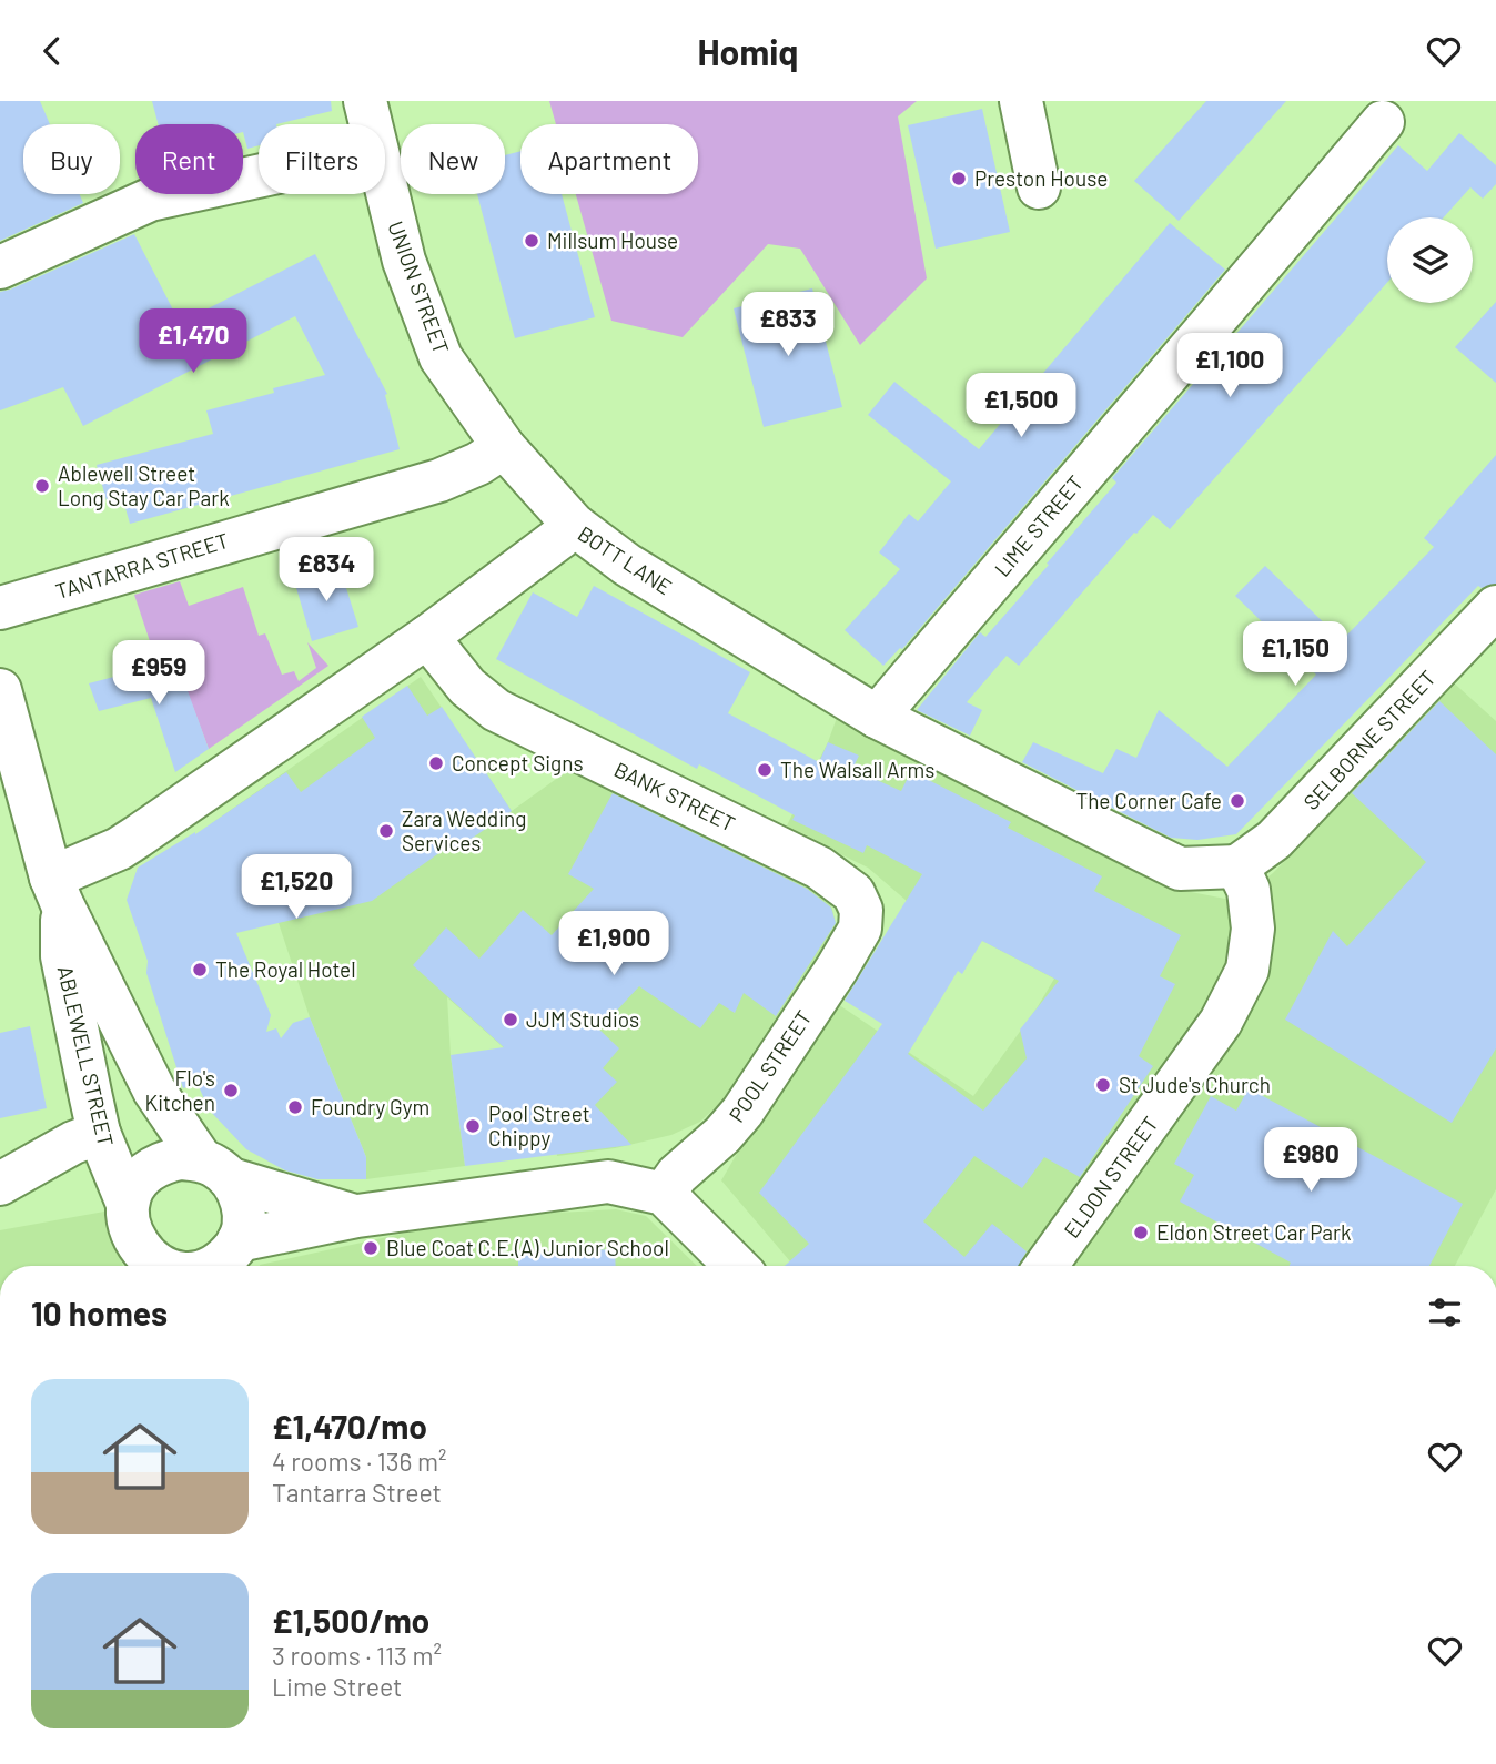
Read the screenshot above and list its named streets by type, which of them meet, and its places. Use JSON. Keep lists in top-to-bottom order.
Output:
{
  "streets": {
    "street": [
      "UNION STREET",
      "LIME STREET",
      "BOTT LANE",
      "TANTARRA STREET",
      "SELBORNE STREET",
      "BANK STREET",
      "ABLEWELL STREET",
      "POOL STREET",
      "ELDON STREET"
    ]
  },
  "crossings": [
    ["UNION STREET", "BOTT LANE"],
    ["UNION STREET", "TANTARRA STREET"],
    ["LIME STREET", "BOTT LANE"],
    ["BOTT LANE", "SELBORNE STREET"],
    ["BOTT LANE", "BANK STREET"],
    ["BOTT LANE", "ABLEWELL STREET"],
    ["BOTT LANE", "ELDON STREET"],
    ["SELBORNE STREET", "ELDON STREET"],
    ["BANK STREET", "POOL STREET"]
  ],
  "places": [
    "Preston House",
    "Millsum House",
    "Ablewell Street Long Stay Car Park",
    "Concept Signs",
    "The Walsall Arms",
    "The Corner Cafe",
    "Zara Wedding Services",
    "The Royal Hotel",
    "JJM Studios",
    "St Jude's Church",
    "Flo's Kitchen",
    "Foundry Gym",
    "Pool Street Chippy",
    "Eldon Street Car Park",
    "Blue Coat C.E.(A) Junior School"
  ],
  "page": {
    "header": "Homiq",
    "chip": [
      "Buy",
      "Rent",
      "Filters",
      "New",
      "Apartment"
    ],
    "price": [
      "£833",
      "£1,470",
      "£1,100",
      "£1,500",
      "£834",
      "£1,150",
      "£959",
      "£1,520",
      "£1,900",
      "£980"
    ],
    "heading": "10 homes",
    "list": [
      {
        "name": "£1,470/mo",
        "note": "4 rooms · 136 m² · Tantarra Street"
      },
      {
        "name": "£1,500/mo",
        "note": "3 rooms · 113 m² · Lime Street"
      }
    ]
  }
}
